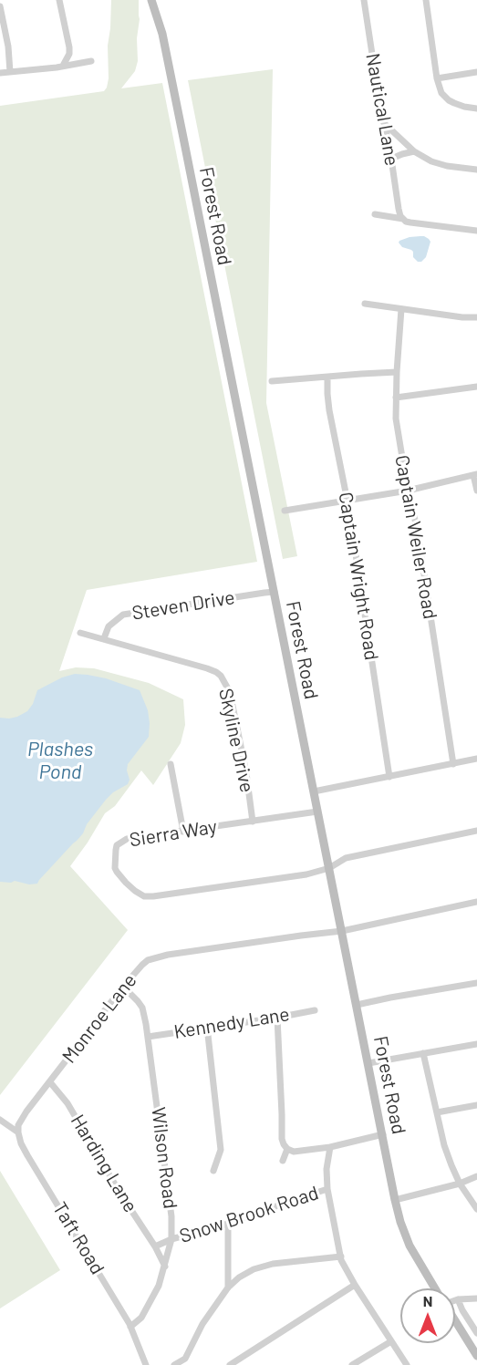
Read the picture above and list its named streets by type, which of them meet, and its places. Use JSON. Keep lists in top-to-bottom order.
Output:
{
  "streets": {
    "main road": ["Forest Road"],
    "street": [
      "Nautical Lane",
      "Captain Weiler Road",
      "Captain Wright Road",
      "Steven Drive",
      "Skyline Drive",
      "Sierra Way",
      "Monroe Lane",
      "Kennedy Lane",
      "Wilson Road",
      "Harding Lane",
      "Snow Brook Road",
      "Taft Road"
    ]
  },
  "crossings": [
    ["Forest Road", "Steven Drive"],
    ["Forest Road", "Sierra Way"],
    ["Forest Road", "Monroe Lane"],
    ["Steven Drive", "Skyline Drive"],
    ["Skyline Drive", "Sierra Way"],
    ["Monroe Lane", "Wilson Road"],
    ["Monroe Lane", "Harding Lane"],
    ["Monroe Lane", "Taft Road"],
    ["Kennedy Lane", "Wilson Road"],
    ["Wilson Road", "Harding Lane"],
    ["Wilson Road", "Snow Brook Road"],
    ["Wilson Road", "Taft Road"]
  ],
  "water": ["Plashes Pond"],
  "north": "top"
}
